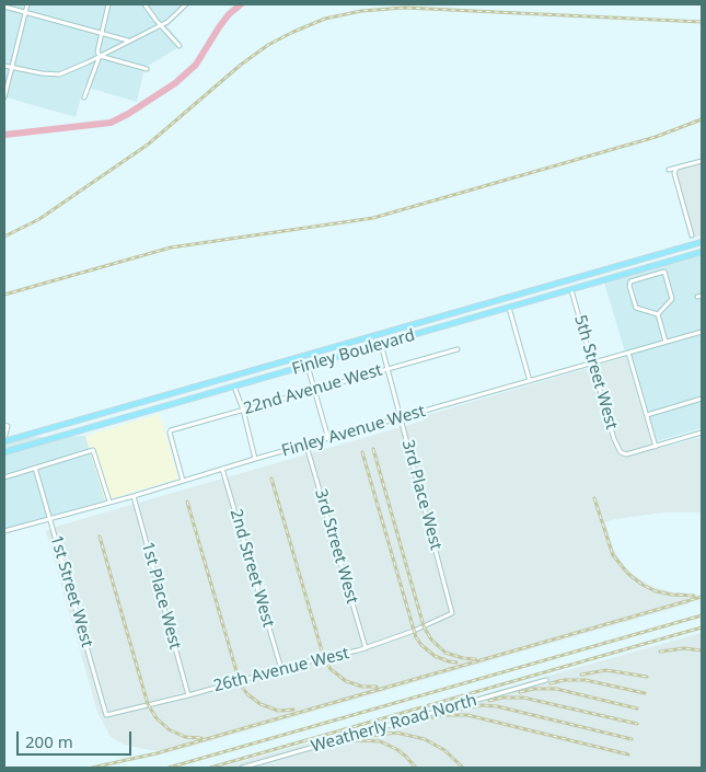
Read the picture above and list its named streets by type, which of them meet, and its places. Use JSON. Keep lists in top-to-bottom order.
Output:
{
  "streets": {
    "main road": ["Finley Boulevard"],
    "street": [
      "5th Street West",
      "22nd Avenue West",
      "Finley Avenue West",
      "3rd Place West",
      "3rd Street West",
      "2nd Street West",
      "1st Street West",
      "1st Place West",
      "26th Avenue West",
      "Weatherly Road North"
    ]
  },
  "crossings": [
    ["Finley Boulevard", "5th Street West"],
    ["Finley Boulevard", "3rd Place West"],
    ["5th Street West", "Finley Avenue West"],
    ["22nd Avenue West", "Finley Avenue West"],
    ["22nd Avenue West", "3rd Place West"],
    ["Finley Avenue West", "3rd Place West"],
    ["Finley Avenue West", "3rd Street West"],
    ["Finley Avenue West", "2nd Street West"],
    ["Finley Avenue West", "1st Street West"],
    ["Finley Avenue West", "1st Place West"],
    ["3rd Place West", "26th Avenue West"],
    ["3rd Street West", "26th Avenue West"],
    ["2nd Street West", "26th Avenue West"],
    ["1st Street West", "26th Avenue West"],
    ["1st Place West", "26th Avenue West"]
  ],
  "scale_bar": "200 m"
}
